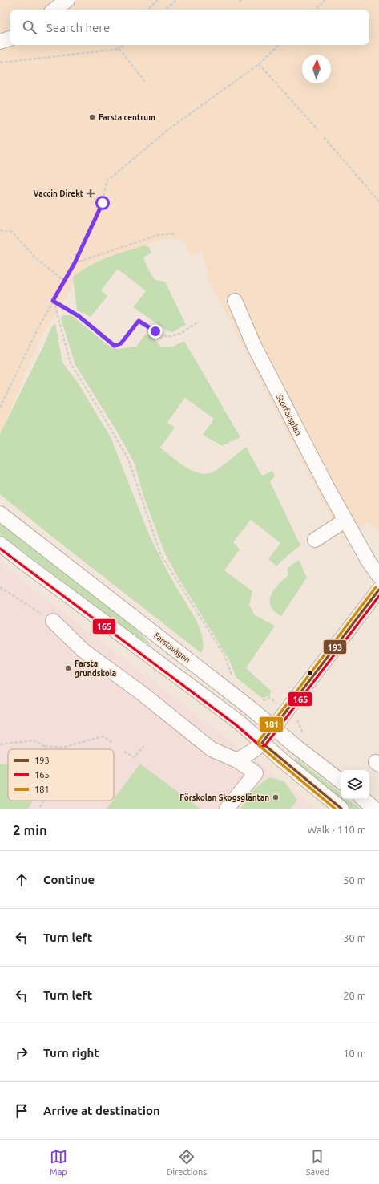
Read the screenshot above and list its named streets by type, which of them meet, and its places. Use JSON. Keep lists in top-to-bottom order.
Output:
{
  "streets": {
    "street": ["Storforsplan", "Farstavägen"]
  },
  "places": {
    "other": ["Farsta centrum", "Farsta grundskola", "Förskolan Skogsgläntan"],
    "health": ["Vaccin Direkt"]
  },
  "lines": ["transit line 165", "transit line 181", "transit line 193"],
  "legend": ["193", "165", "181"],
  "north": "top",
  "page": {
    "search": "Search here",
    "heading": ["2 min", "Walk · 110 m"],
    "list": [
      ["Continue", "50 m"],
      ["Turn left", "30 m"],
      ["Turn left", "20 m"],
      ["Turn right", "10 m"],
      "Arrive at destination"
    ],
    "nav": ["Map", "Directions", "Saved"]
  }
}
